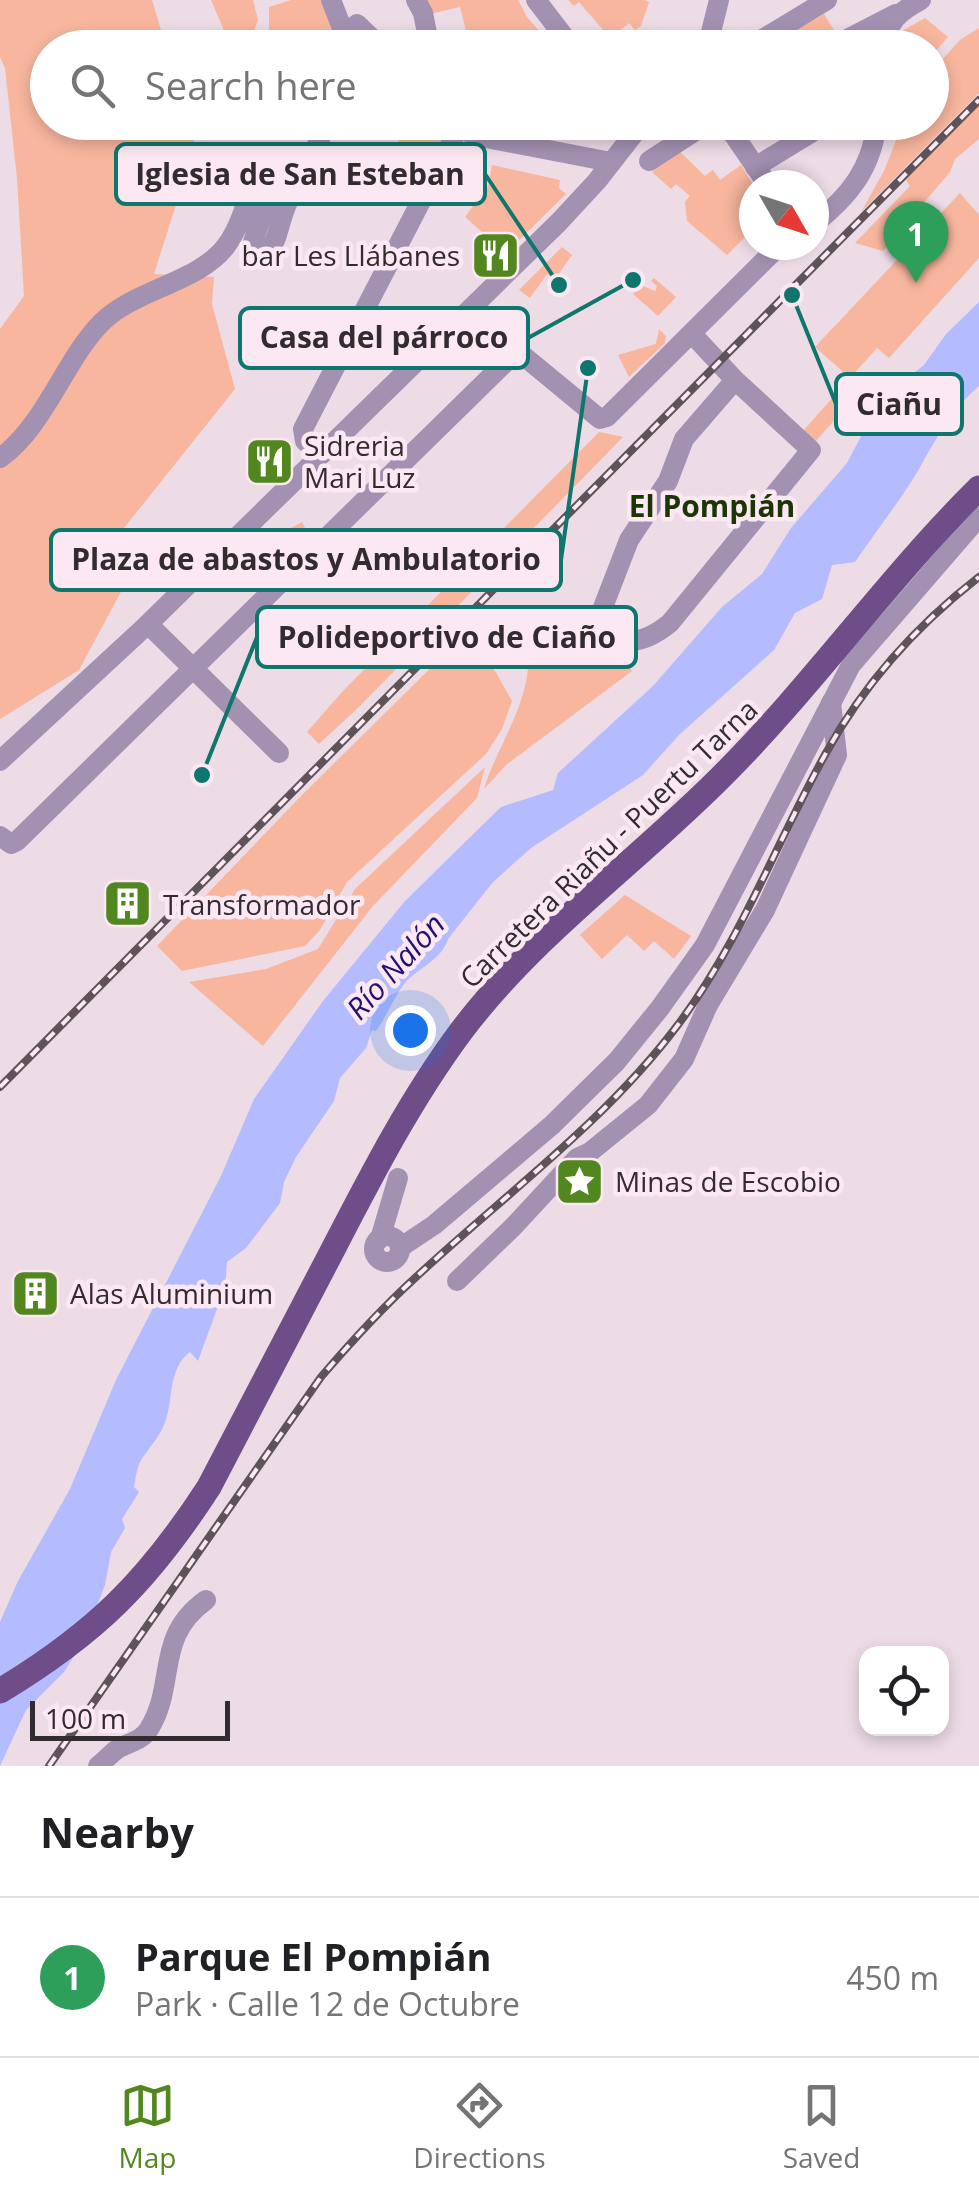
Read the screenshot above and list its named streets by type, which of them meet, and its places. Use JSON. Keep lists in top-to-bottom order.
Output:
{
  "streets": {
    "main road": ["Carretera Riañu - Puertu Tarna"]
  },
  "districts": ["El Pompián"],
  "water": ["Río Nalón"],
  "places": {
    "restaurant": ["bar Les Llábanes", "Sidreria Mari Luz"],
    "other": [
      "Casa del párroco",
      "Iglesia de San Esteban",
      "Ciañu",
      "Plaza de abastos y Ambulatorio",
      "Polideportivo de Ciaño"
    ],
    "building": ["Transformador", "Alas Aluminium"],
    "place": ["Minas de Escobio"]
  },
  "scale_bar": "100 m",
  "north": "bottom right",
  "page": {
    "search": "Search here",
    "pins": "1",
    "scale": "100 m",
    "heading": "Nearby",
    "list": [
      {
        "mark": "1",
        "name": "Parque El Pompián",
        "note": "Park · Calle 12 de Octubre",
        "value": "450 m"
      }
    ],
    "nav": ["Map", "Directions", "Saved"]
  }
}
